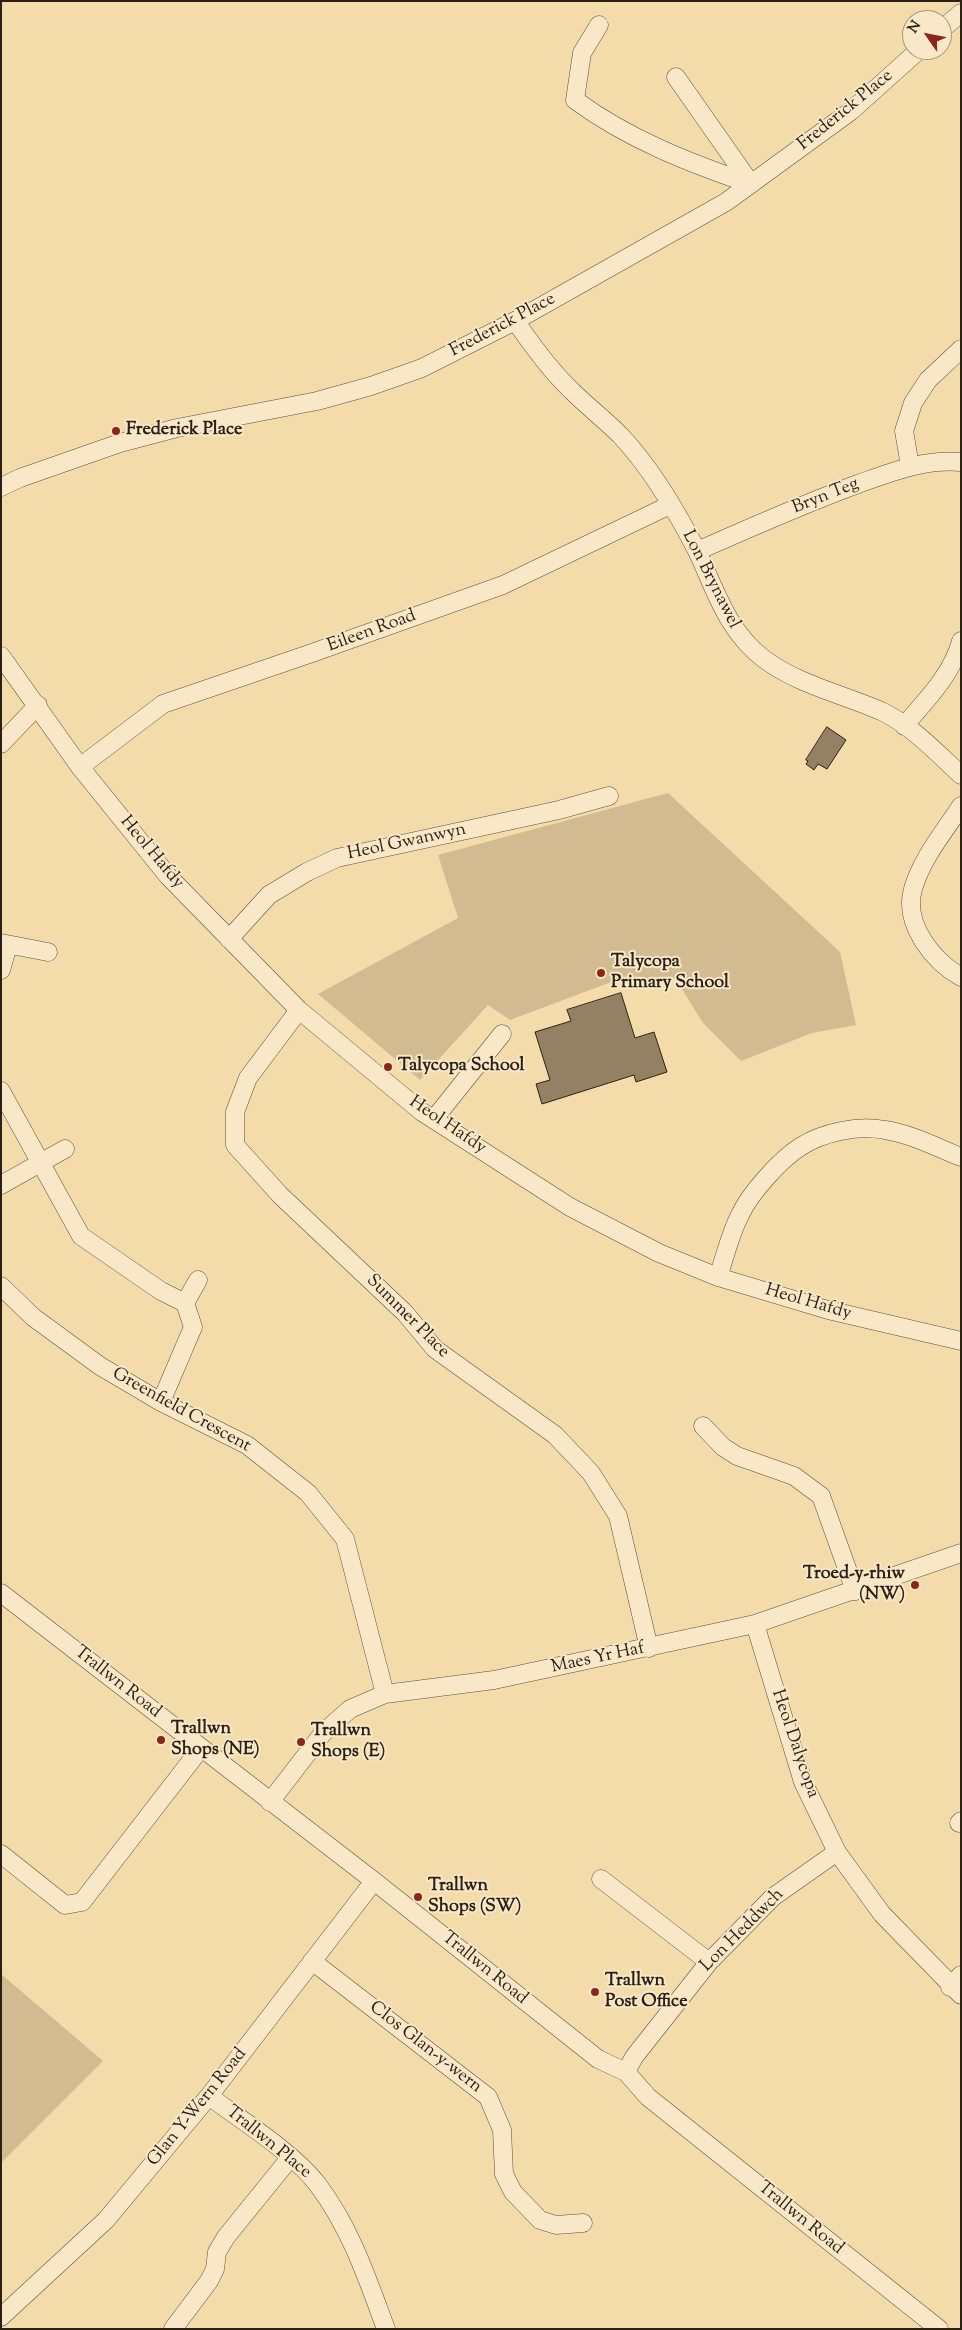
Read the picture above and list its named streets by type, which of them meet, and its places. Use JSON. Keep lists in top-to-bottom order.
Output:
{
  "streets": {
    "street": [
      "Frederick Place",
      "Bryn Teg",
      "Lon Brynawel",
      "Eileen Road",
      "Heol Gwanwyn",
      "Heol Hafdy",
      "Summer Place",
      "Greenfield Crescent",
      "Maes Yr Haf",
      "Trallwn Road",
      "Heol Dalycopa",
      "Lon Heddwch",
      "Clos Glan-y-wern",
      "Glan Y-Wern Road",
      "Trallwn Place"
    ]
  },
  "crossings": [
    ["Frederick Place", "Lon Brynawel"],
    ["Bryn Teg", "Lon Brynawel"],
    ["Lon Brynawel", "Eileen Road"],
    ["Eileen Road", "Heol Hafdy"],
    ["Heol Gwanwyn", "Heol Hafdy"],
    ["Heol Hafdy", "Summer Place"],
    ["Summer Place", "Maes Yr Haf"],
    ["Greenfield Crescent", "Maes Yr Haf"],
    ["Maes Yr Haf", "Trallwn Road"],
    ["Maes Yr Haf", "Heol Dalycopa"],
    ["Trallwn Road", "Lon Heddwch"],
    ["Trallwn Road", "Glan Y-Wern Road"],
    ["Heol Dalycopa", "Lon Heddwch"],
    ["Clos Glan-y-wern", "Glan Y-Wern Road"],
    ["Glan Y-Wern Road", "Trallwn Place"]
  ],
  "places": [
    "Frederick Place",
    "Talycopa Primary School",
    "Talycopa School",
    "Troed-y-rhiw (NW)",
    "Trallwn Shops (NE)",
    "Trallwn Shops (E)",
    "Trallwn Shops (SW)",
    "Trallwn Post Office"
  ],
  "north": "top left"
}
